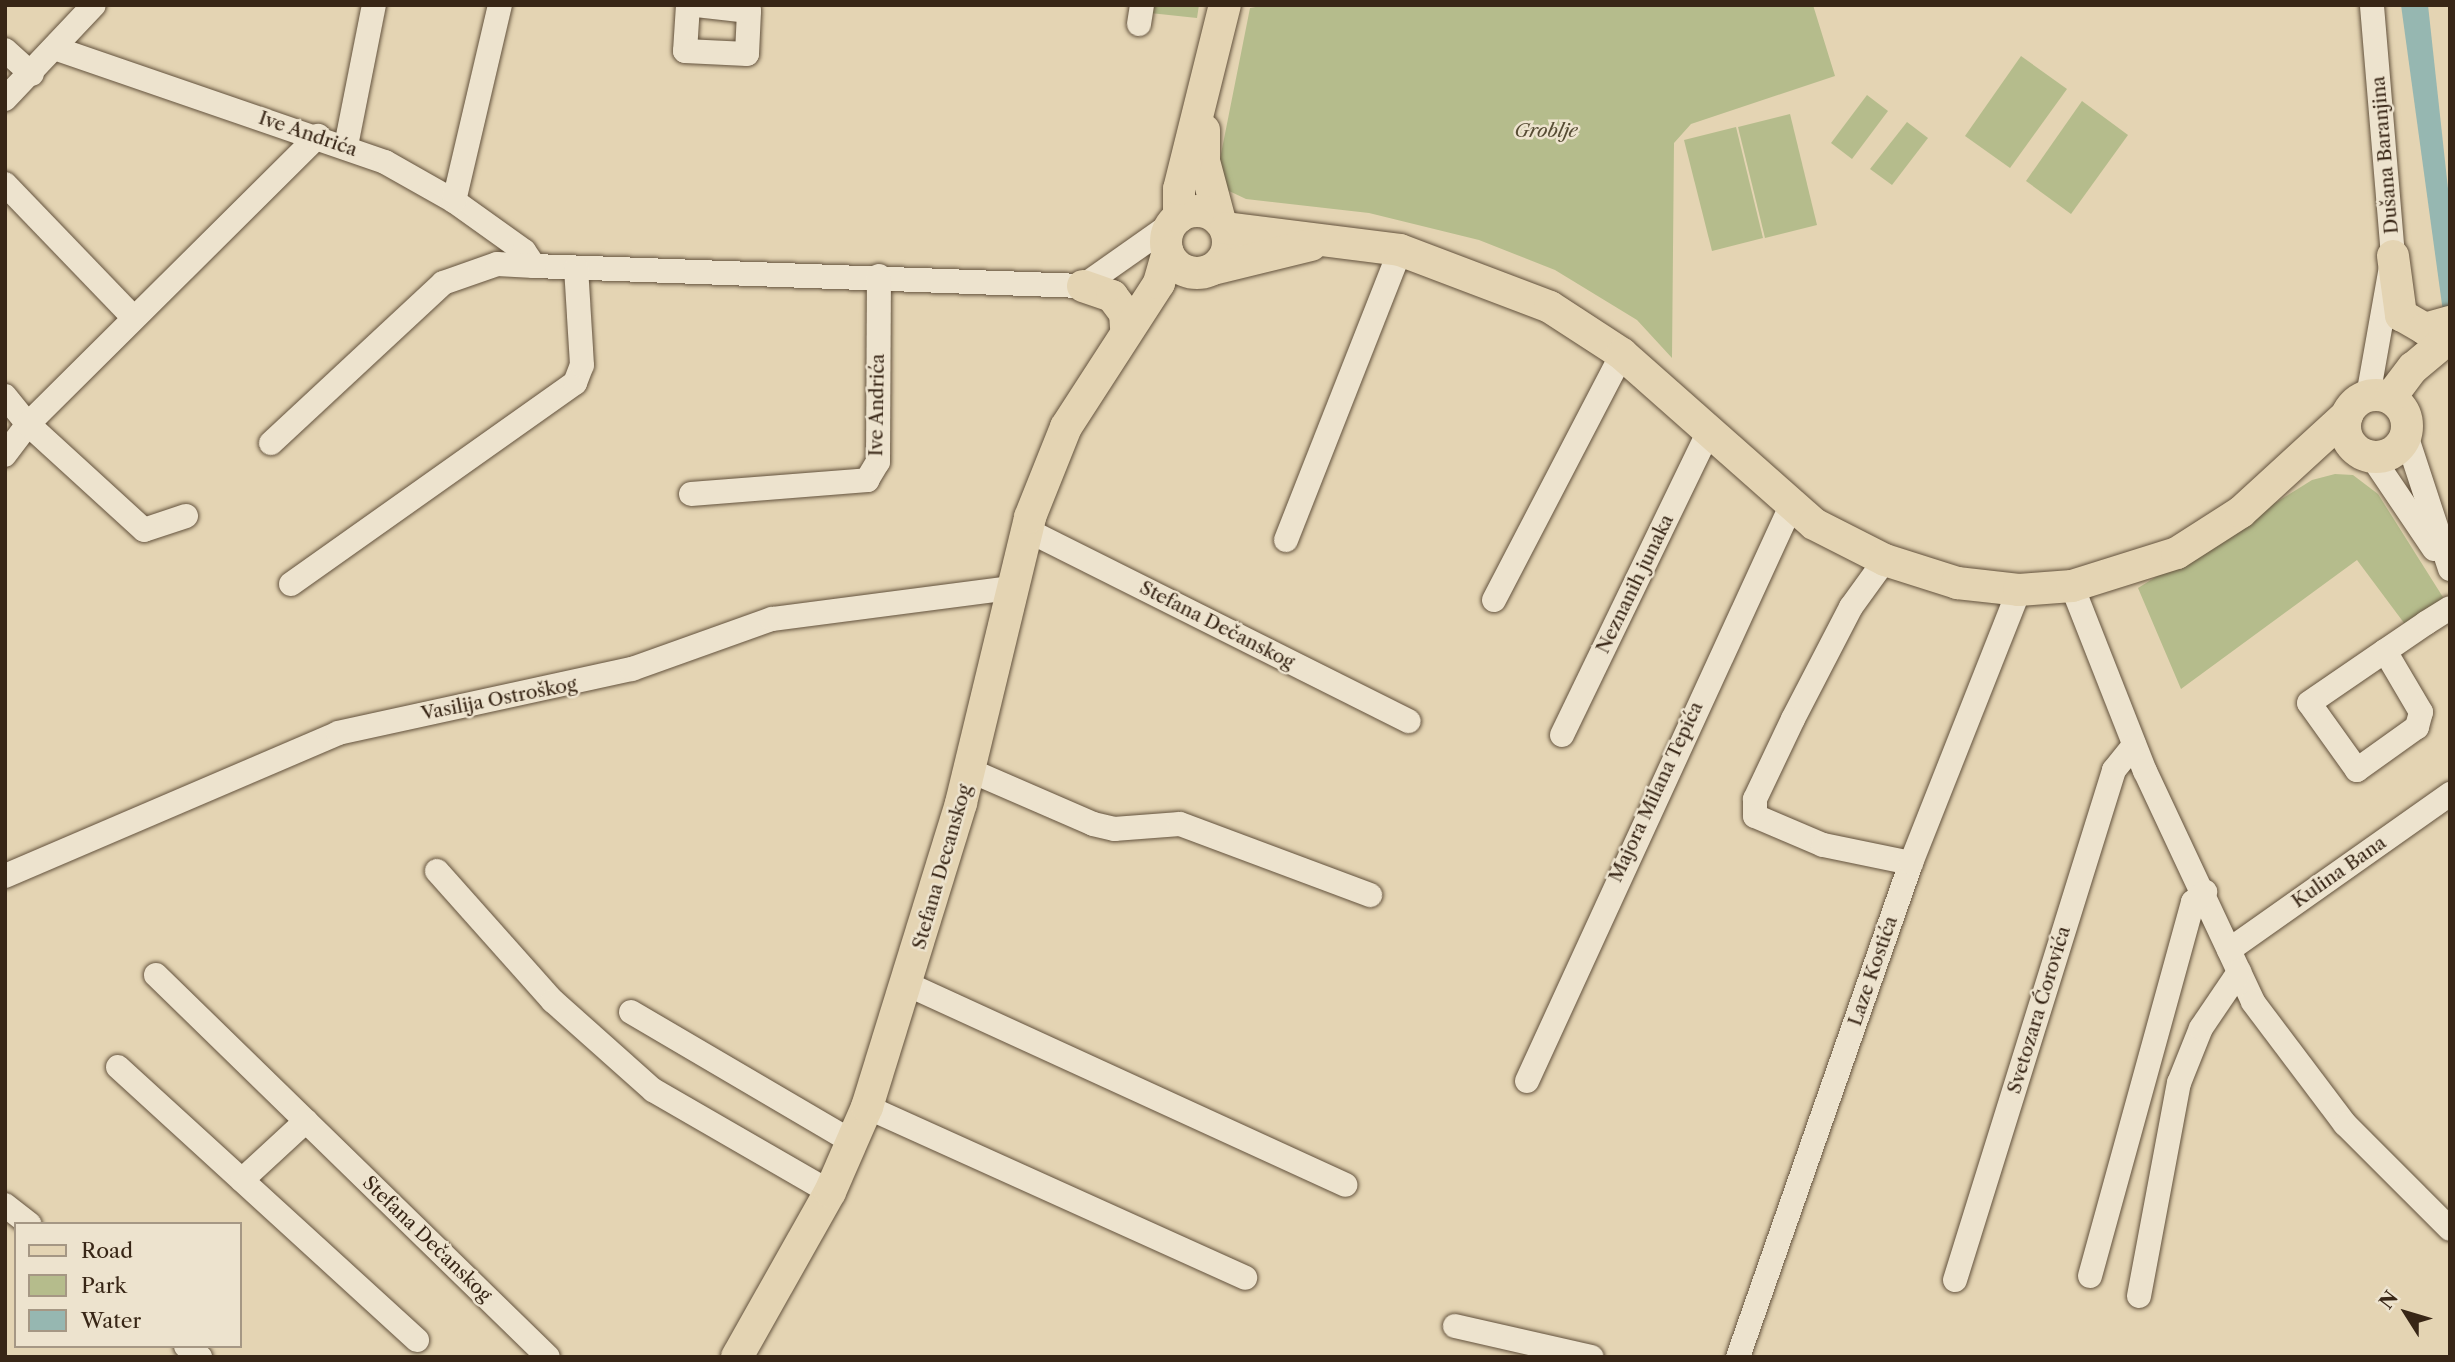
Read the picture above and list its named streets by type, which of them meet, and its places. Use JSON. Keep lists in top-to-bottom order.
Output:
{
  "streets": {
    "main road": ["Stefana Decanskog"],
    "street": [
      "Ive Andrića",
      "Dušana Baranjina",
      "Neznanih junaka",
      "Stefana Dečanskog",
      "Vasilija Ostroškog",
      "Majora Milana Tepića",
      "Kulina Bana",
      "Laze Kostića",
      "Svetozara Ćorovića"
    ]
  },
  "crossings": [
    ["Stefana Dečanskog", "Stefana Decanskog"],
    ["Vasilija Ostroškog", "Stefana Decanskog"]
  ],
  "parks": ["Groblje"],
  "legend": ["Road", "Park", "Water"],
  "north": "top left"
}
